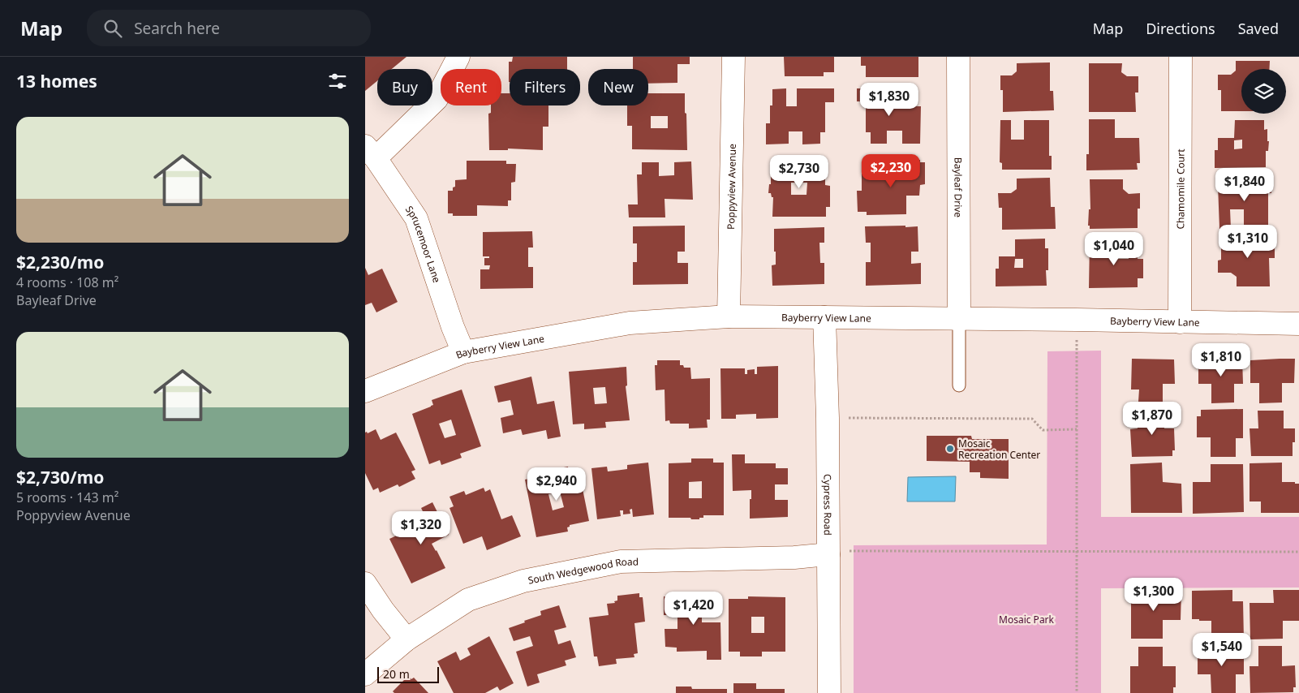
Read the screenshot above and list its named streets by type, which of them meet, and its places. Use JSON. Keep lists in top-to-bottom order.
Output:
{
  "streets": {
    "street": [
      "Poppyview Avenue",
      "Bayleaf Drive",
      "Chamomile Court",
      "Sprucemoor Lane",
      "Bayberry View Lane",
      "Cypress Road",
      "South Wedgewood Road"
    ]
  },
  "crossings": [
    ["Poppyview Avenue", "Bayberry View Lane"],
    ["Bayleaf Drive", "Bayberry View Lane"],
    ["Chamomile Court", "Bayberry View Lane"],
    ["Sprucemoor Lane", "Bayberry View Lane"],
    ["Bayberry View Lane", "Cypress Road"],
    ["Cypress Road", "South Wedgewood Road"]
  ],
  "parks": ["Mosaic Park"],
  "places": ["Mosaic Recreation Center"],
  "scale_bar": "20 m",
  "page": {
    "header": "Map",
    "search": "Search here",
    "nav": ["Map", "Directions", "Saved"],
    "heading": "13 homes",
    "chip": [
      "Buy",
      "Rent",
      "Filters",
      "New"
    ],
    "price": [
      "$1,830",
      "$2,230",
      "$2,730",
      "$1,840",
      "$1,310",
      "$1,040",
      "$1,810",
      "$1,870",
      "$2,940",
      "$1,320",
      "$1,300",
      "$1,420",
      "$1,540"
    ],
    "list": [
      {
        "name": "$2,230/mo",
        "note": "4 rooms · 108 m² · Bayleaf Drive"
      },
      {
        "name": "$2,730/mo",
        "note": "5 rooms · 143 m² · Poppyview Avenue"
      }
    ],
    "scale": "20 m"
  }
}
